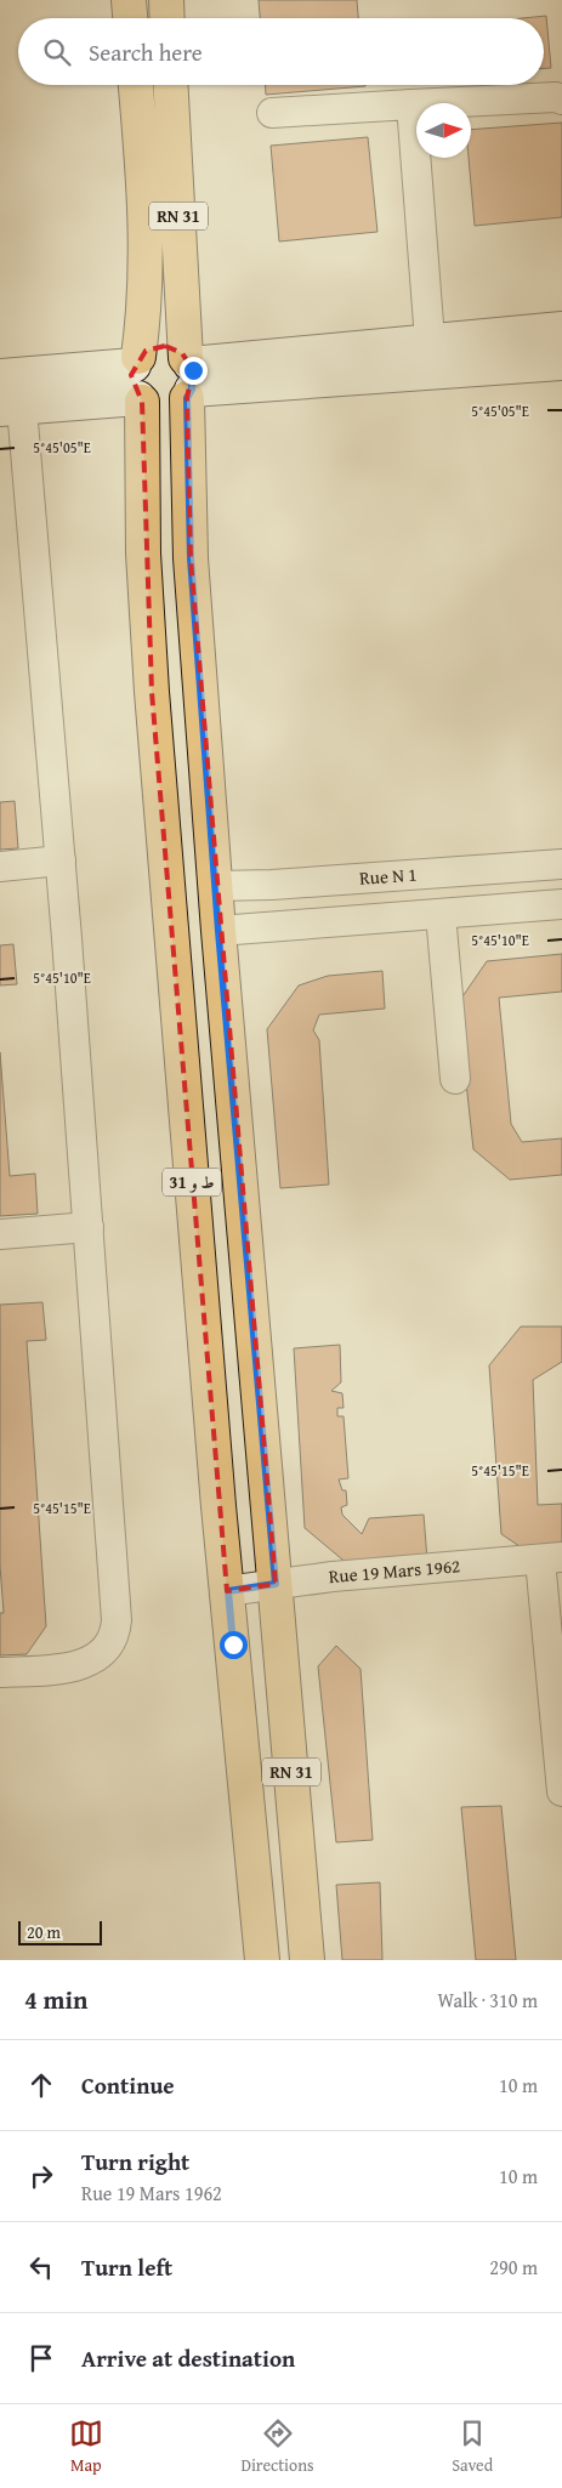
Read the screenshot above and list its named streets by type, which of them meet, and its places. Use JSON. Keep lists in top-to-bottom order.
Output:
{
  "streets": {
    "main road": ["RN 31", "ط و 31"],
    "street": ["Rue N 1", "Rue 19 Mars 1962"]
  },
  "crossings": [
    ["RN 31", "Rue N 1"],
    ["RN 31", "ط و 31"],
    ["RN 31", "Rue 19 Mars 1962"],
    ["ط و 31", "Rue 19 Mars 1962"]
  ],
  "scale_bar": "20 m",
  "north": "right",
  "page": {
    "search": "Search here",
    "scale": "20 m",
    "heading": ["4 min", "Walk · 310 m"],
    "list": [
      ["Continue", "10 m"],
      ["Turn right", "Rue 19 Mars 1962", "10 m"],
      ["Turn left", "290 m"],
      "Arrive at destination"
    ],
    "nav": ["Map", "Directions", "Saved"]
  },
  "coordinates": ["5°45'05\"E", "5°45'10\"E", "5°45'15\"E"]
}
